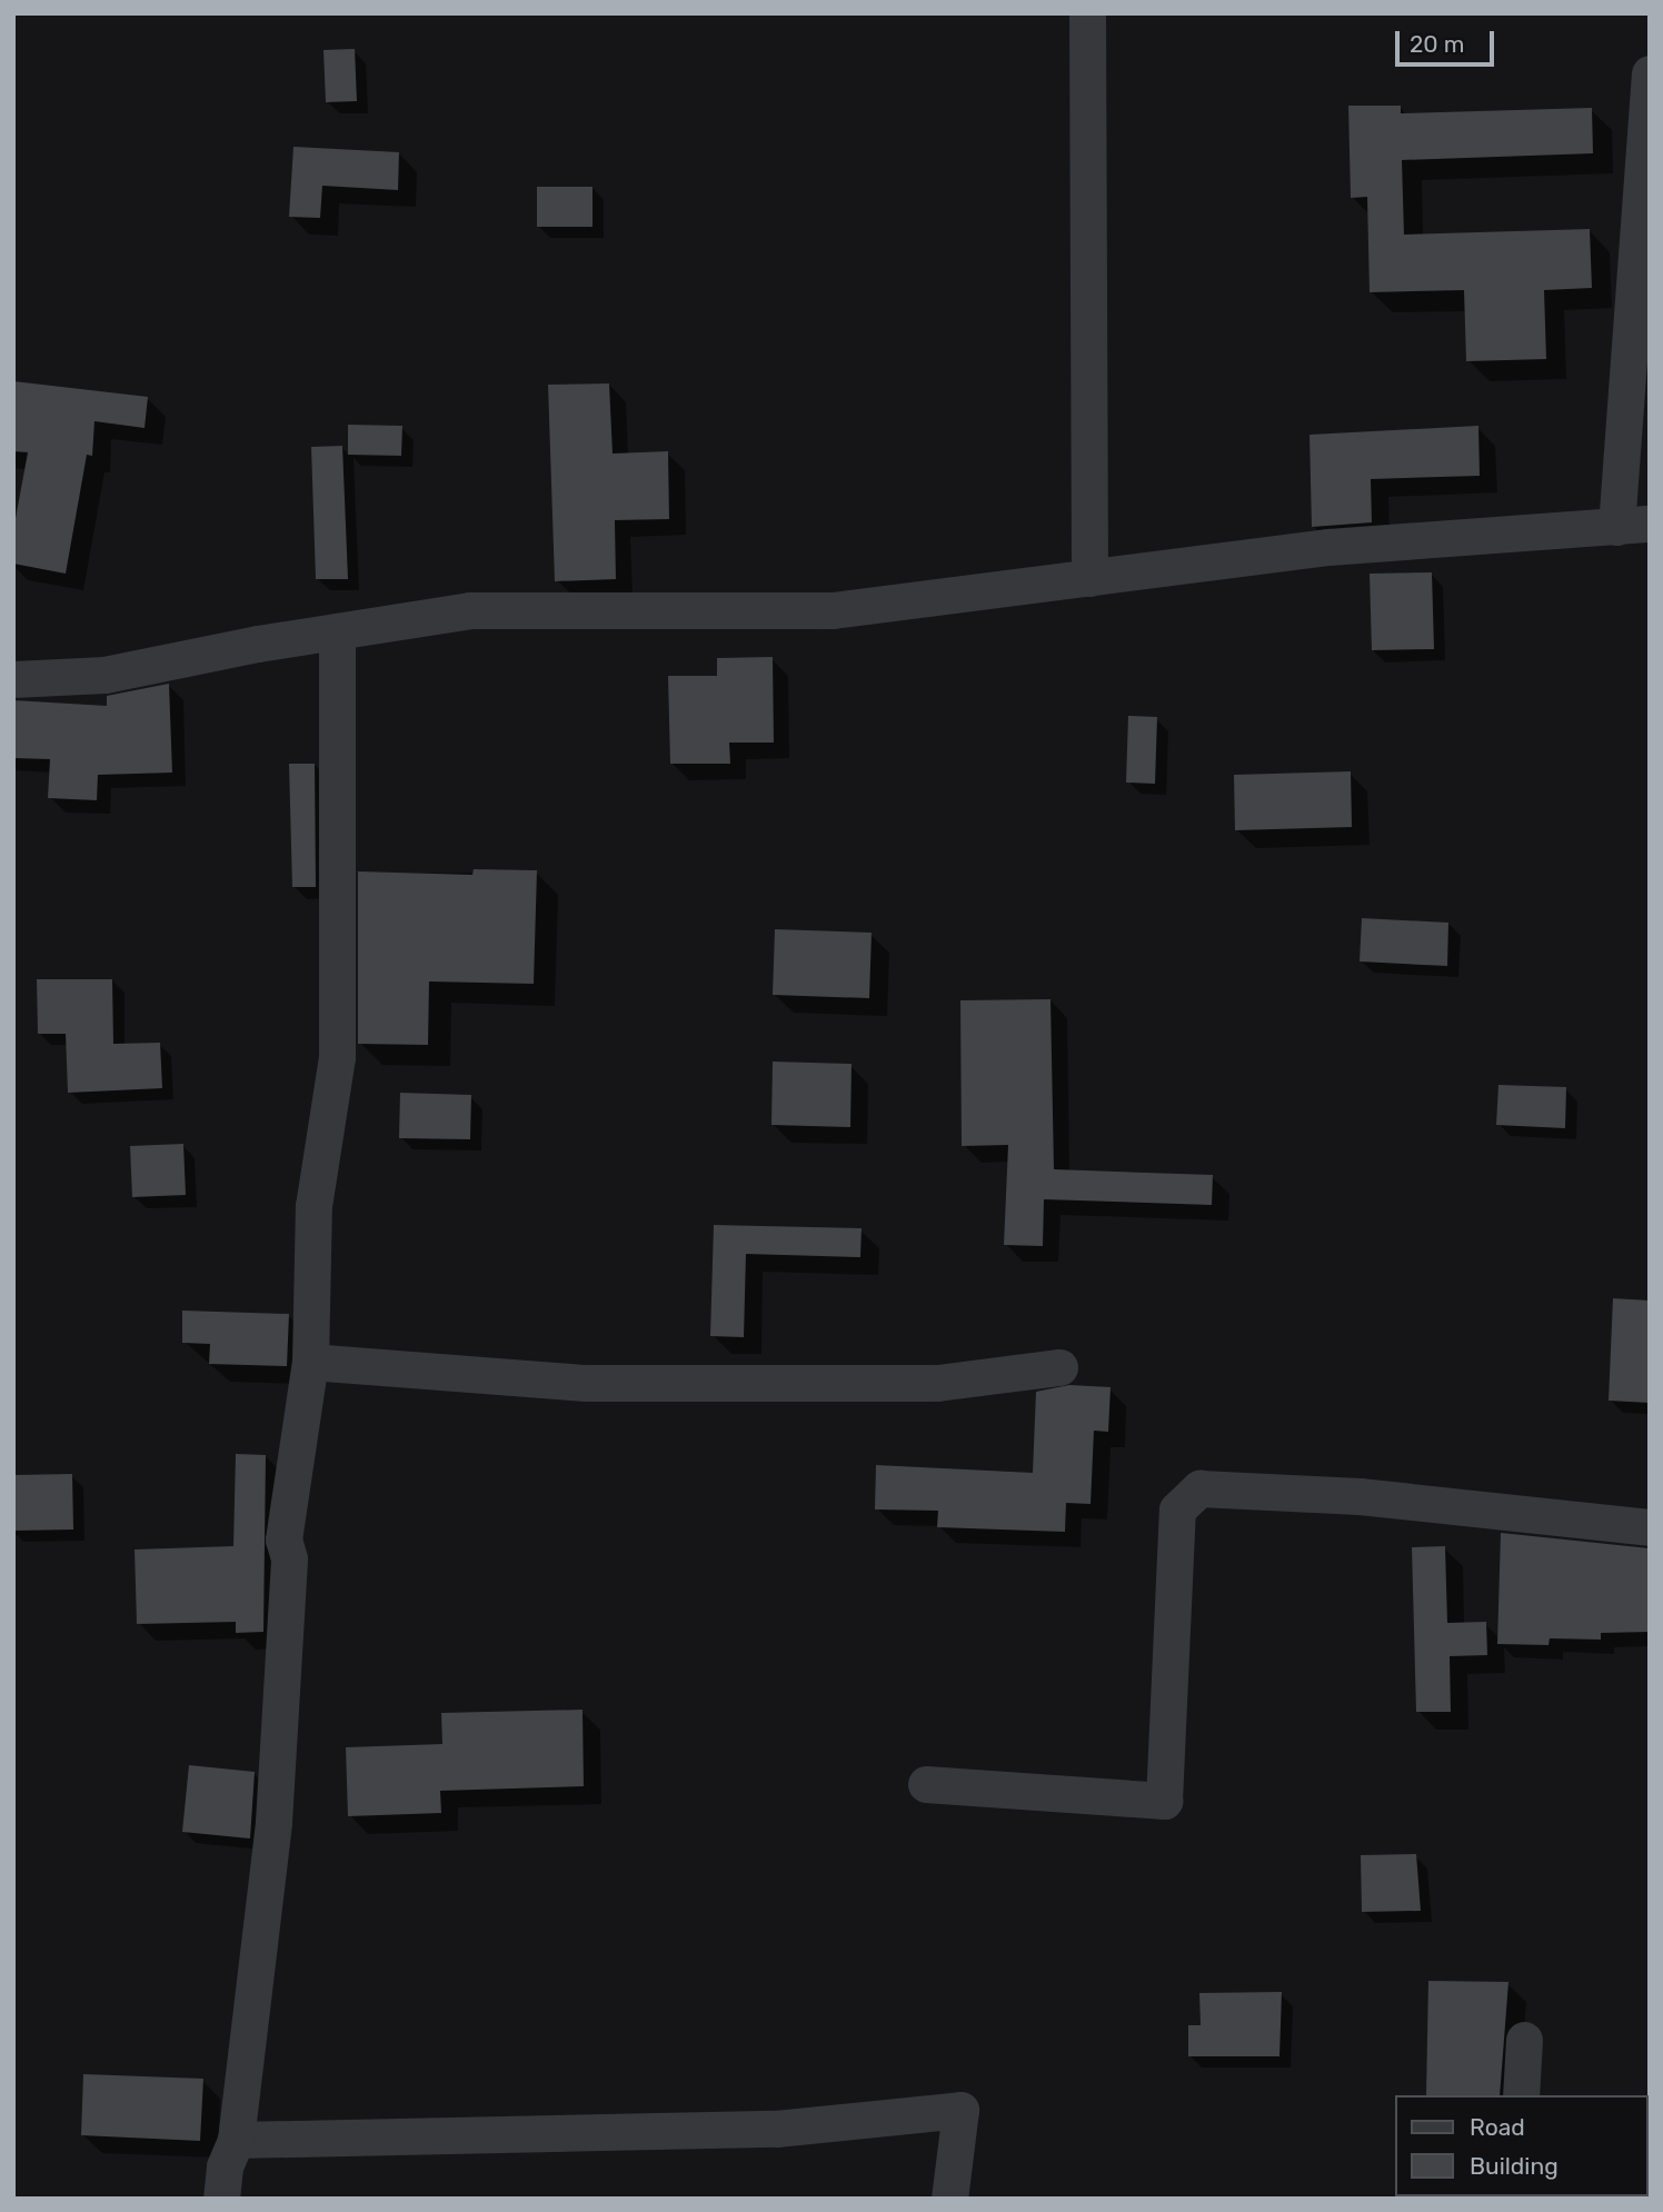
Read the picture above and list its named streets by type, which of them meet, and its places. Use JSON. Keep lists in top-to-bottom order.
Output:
{
  "legend": ["Road", "Building"],
  "scale_bar": "20 m"
}
